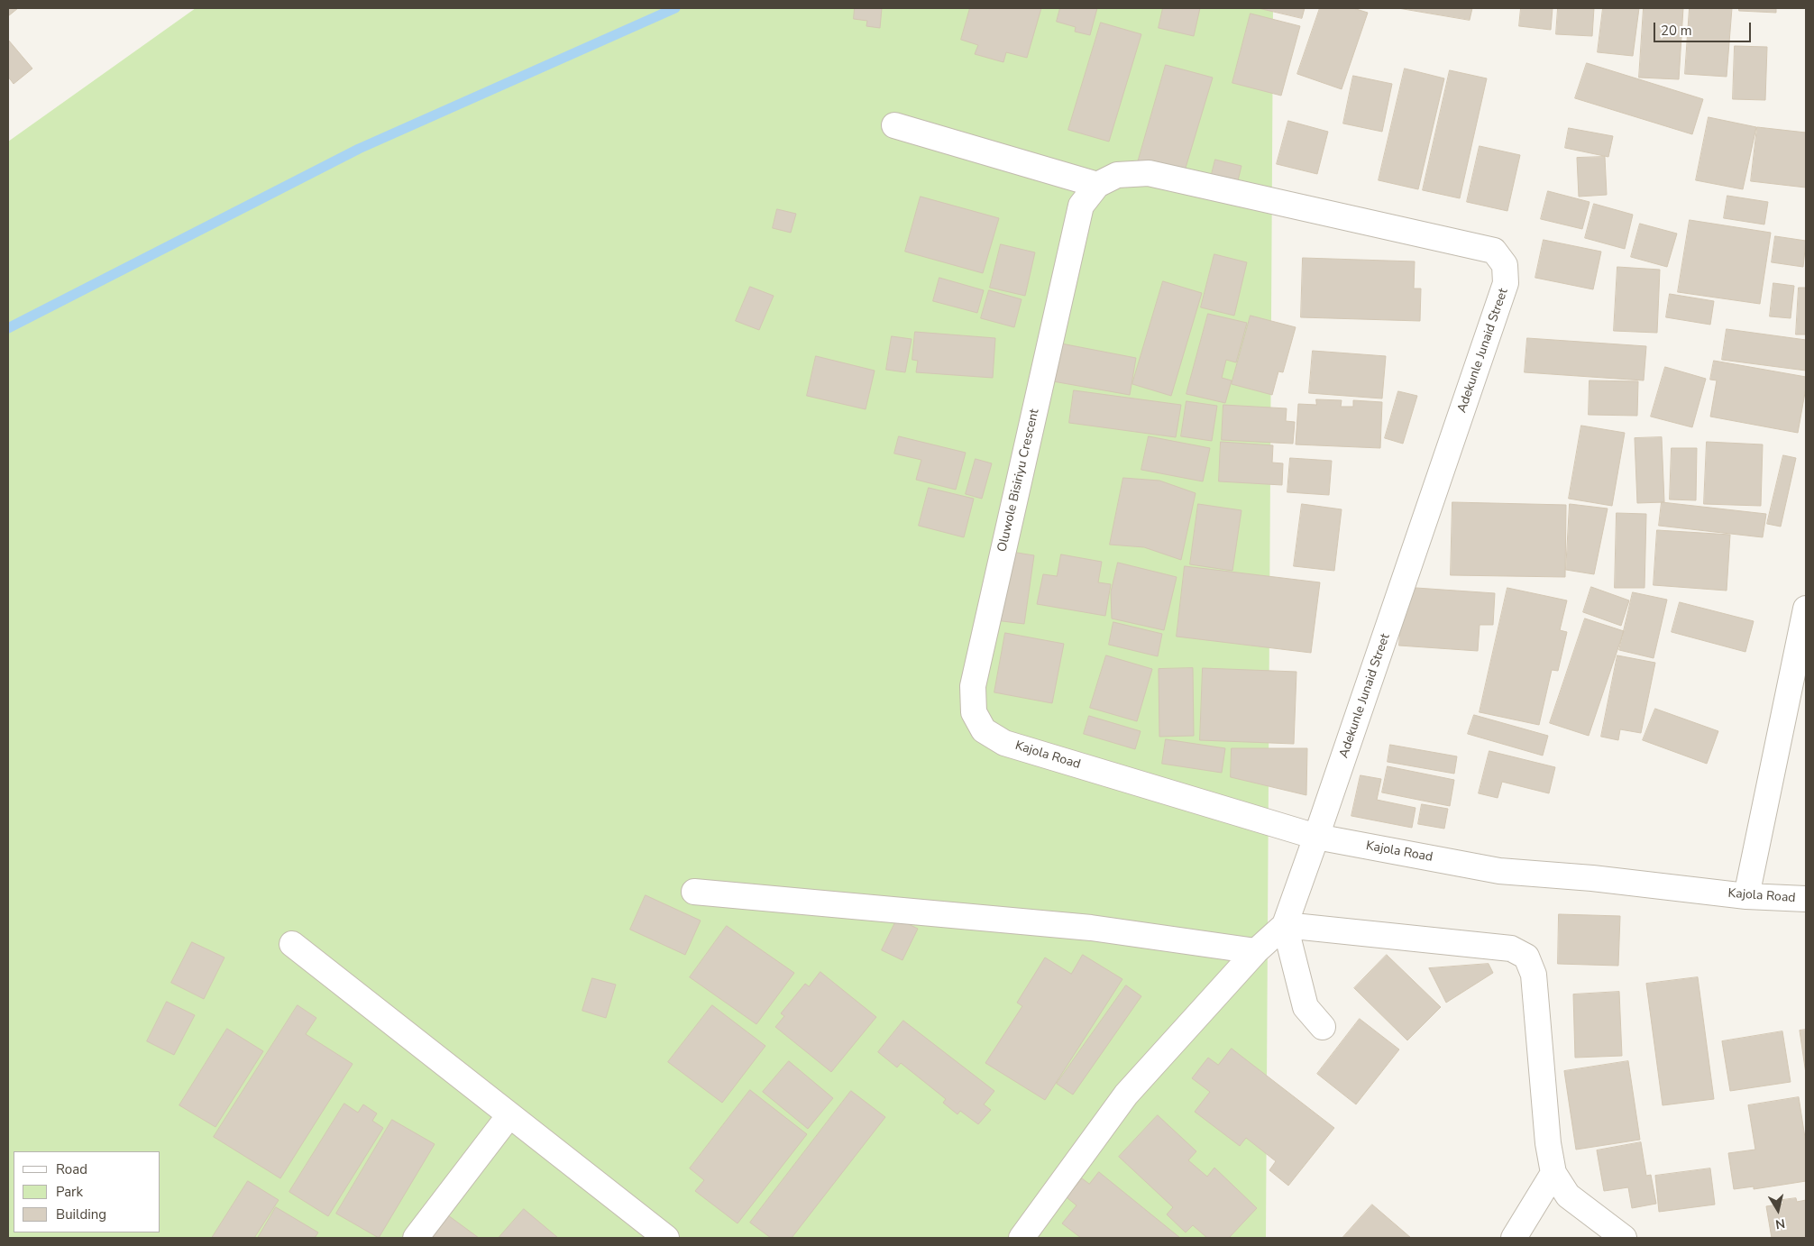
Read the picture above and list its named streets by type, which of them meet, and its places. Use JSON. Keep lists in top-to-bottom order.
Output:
{
  "streets": {
    "street": ["Adekunle Junaid Street", "Oluwole Bisiriyu Crescent", "Kajola Road"]
  },
  "crossings": [
    ["Adekunle Junaid Street", "Oluwole Bisiriyu Crescent"],
    ["Adekunle Junaid Street", "Kajola Road"],
    ["Oluwole Bisiriyu Crescent", "Kajola Road"]
  ],
  "legend": ["Road", "Park", "Building"],
  "scale_bar": "20 m",
  "north": "bottom"
}
